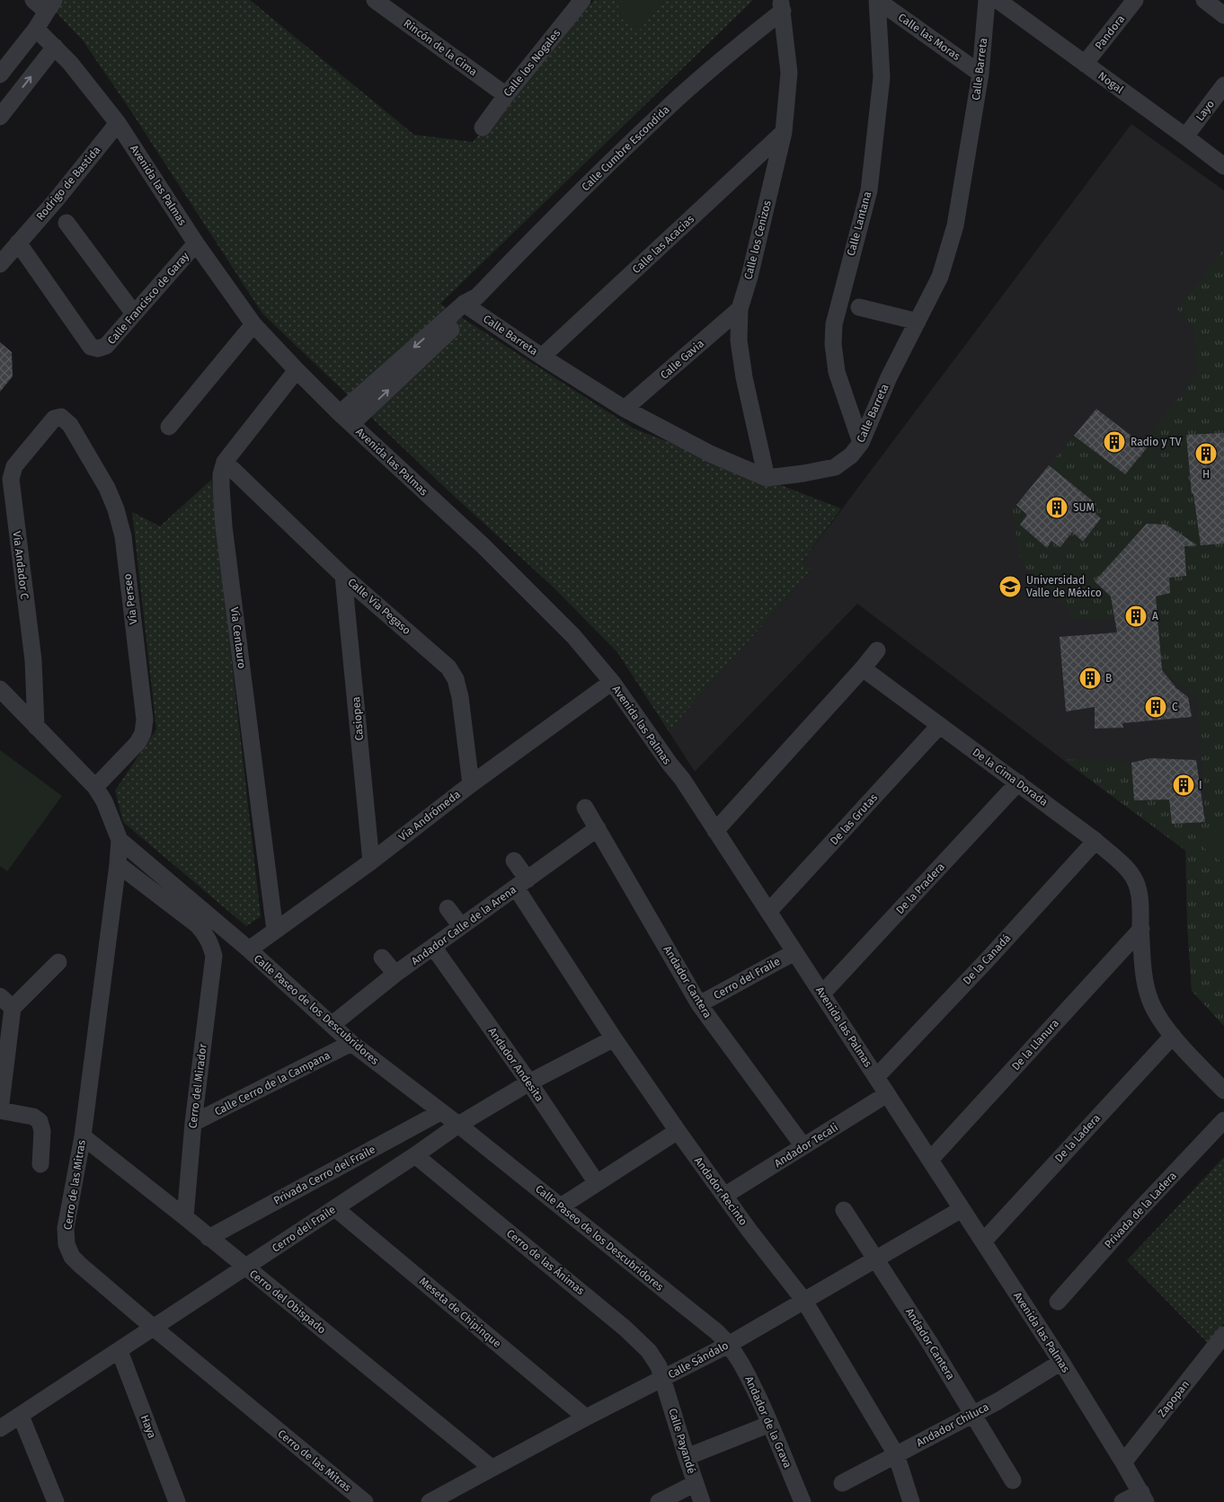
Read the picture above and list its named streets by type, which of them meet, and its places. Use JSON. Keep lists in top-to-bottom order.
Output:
{
  "streets": {
    "street": [
      "Pandora",
      "Calle las Moras",
      "Rincón de la Cima",
      "Calle los Nogales",
      "Calle Barreta",
      "Nogal",
      "Layo",
      "Calle Cumbre Escondida",
      "Rodrigo de Bastida",
      "Avenida las Palmas",
      "Calle Lantana",
      "Calle los Cenizos",
      "Calle las Acacias",
      "Calle Francisco de Garay",
      "Calle Gavia",
      "Vía Andador C",
      "Vía Perseo",
      "Calle Vía Pegaso",
      "Vía Centauro",
      "Casiopea",
      "De la Cima Dorada",
      "Vía Andrómeda",
      "De las Grutas",
      "De la Pradera",
      "Andador Calle de la Arena",
      "De la Canadá",
      "Cerro del Fraile",
      "Andador Cantera",
      "Calle Paseo de los Descubridores",
      "De la Llanura",
      "Andador Andesita",
      "Calle Cerro de la Campana",
      "Cerro del Mirador",
      "De la Ladera",
      "Andador Tecali",
      "Privada Cerro del Fraile",
      "Cerro de las Mitras",
      "Andador Recinto",
      "Privada de la Ladera",
      "Cerro de las Ánimas",
      "Cerro del Obispado",
      "Meseta de Chipinque",
      "Calle Sándalo",
      "Zapopan",
      "Andador de la Grava",
      "Andador Chiluca",
      "Haya",
      "Calle Payandé"
    ]
  },
  "crossings": [
    ["Pandora", "Nogal"],
    ["Calle las Moras", "Calle Barreta"],
    ["Calle las Moras", "Calle Lantana"],
    ["Rincón de la Cima", "Calle los Nogales"],
    ["Calle Barreta", "Calle Cumbre Escondida"],
    ["Calle Barreta", "Calle Lantana"],
    ["Calle Barreta", "Calle los Cenizos"],
    ["Calle Barreta", "Calle las Acacias"],
    ["Calle Barreta", "Calle Gavia"],
    ["Nogal", "Layo"],
    ["Calle Cumbre Escondida", "Avenida las Palmas"],
    ["Calle Cumbre Escondida", "Calle los Cenizos"],
    ["Rodrigo de Bastida", "Avenida las Palmas"],
    ["Rodrigo de Bastida", "Calle Francisco de Garay"],
    ["Avenida las Palmas", "Calle Francisco de Garay"],
    ["Avenida las Palmas", "Vía Centauro"],
    ["Avenida las Palmas", "Vía Andrómeda"],
    ["Avenida las Palmas", "De las Grutas"],
    ["Avenida las Palmas", "De la Pradera"],
    ["Avenida las Palmas", "De la Canadá"],
    ["Avenida las Palmas", "Cerro del Fraile"],
    ["Avenida las Palmas", "De la Llanura"],
    ["Avenida las Palmas", "De la Ladera"],
    ["Avenida las Palmas", "Andador Tecali"],
    ["Avenida las Palmas", "Calle Sándalo"],
    ["Avenida las Palmas", "Zapopan"],
    ["Avenida las Palmas", "Andador Chiluca"],
    ["Calle los Cenizos", "Calle las Acacias"],
    ["Calle los Cenizos", "Calle Gavia"],
    ["Vía Andador C", "Vía Perseo"],
    ["Vía Andador C", "Calle Paseo de los Descubridores"],
    ["Vía Perseo", "Calle Paseo de los Descubridores"],
    ["Calle Vía Pegaso", "Vía Centauro"],
    ["Calle Vía Pegaso", "Casiopea"],
    ["Calle Vía Pegaso", "Vía Andrómeda"],
    ["Vía Centauro", "Vía Andrómeda"],
    ["Casiopea", "Vía Andrómeda"],
    ["De la Cima Dorada", "De las Grutas"],
    ["De la Cima Dorada", "De la Pradera"],
    ["De la Cima Dorada", "De la Canadá"],
    ["De la Cima Dorada", "De la Llanura"],
    ["De la Cima Dorada", "De la Ladera"],
    ["Vía Andrómeda", "Calle Paseo de los Descubridores"],
    ["Andador Calle de la Arena", "Andador Cantera"],
    ["Andador Calle de la Arena", "Calle Paseo de los Descubridores"],
    ["Andador Calle de la Arena", "Andador Andesita"],
    ["Andador Calle de la Arena", "Andador Recinto"],
    ["Cerro del Fraile", "Andador Cantera"],
    ["Cerro del Fraile", "Calle Paseo de los Descubridores"],
    ["Cerro del Fraile", "Andador Andesita"],
    ["Cerro del Fraile", "Cerro de las Mitras"],
    ["Cerro del Fraile", "Andador Recinto"],
    ["Cerro del Fraile", "Cerro de las Ánimas"],
    ["Cerro del Fraile", "Cerro del Obispado"],
    ["Cerro del Fraile", "Meseta de Chipinque"],
    ["Cerro del Fraile", "Haya"],
    ["Andador Cantera", "Andador Tecali"],
    ["Andador Cantera", "Calle Sándalo"],
    ["Andador Cantera", "Andador Chiluca"],
    ["Calle Paseo de los Descubridores", "Calle Cerro de la Campana"],
    ["Calle Paseo de los Descubridores", "Privada Cerro del Fraile"],
    ["Calle Paseo de los Descubridores", "Cerro de las Mitras"],
    ["Calle Paseo de los Descubridores", "Calle Sándalo"],
    ["Calle Paseo de los Descubridores", "Andador de la Grava"],
    ["Calle Cerro de la Campana", "Cerro del Mirador"],
    ["Cerro del Mirador", "Cerro de las Mitras"],
    ["Cerro del Mirador", "Cerro del Obispado"],
    ["Andador Tecali", "Andador Recinto"],
    ["Privada Cerro del Fraile", "Cerro del Obispado"],
    ["Cerro de las Mitras", "Cerro del Obispado"],
    ["Andador Recinto", "Calle Sándalo"],
    ["Andador Recinto", "Andador Chiluca"],
    ["Cerro de las Ánimas", "Calle Sándalo"],
    ["Cerro de las Ánimas", "Calle Payandé"],
    ["Cerro del Obispado", "Calle Sándalo"],
    ["Meseta de Chipinque", "Calle Sándalo"],
    ["Calle Sándalo", "Andador de la Grava"],
    ["Calle Sándalo", "Calle Payandé"]
  ],
  "places": {
    "building": [
      "Radio y TV",
      "H",
      "SUM",
      "A",
      "B",
      "C",
      "I"
    ],
    "school or university": ["Universidad Valle de México"]
  }
}
